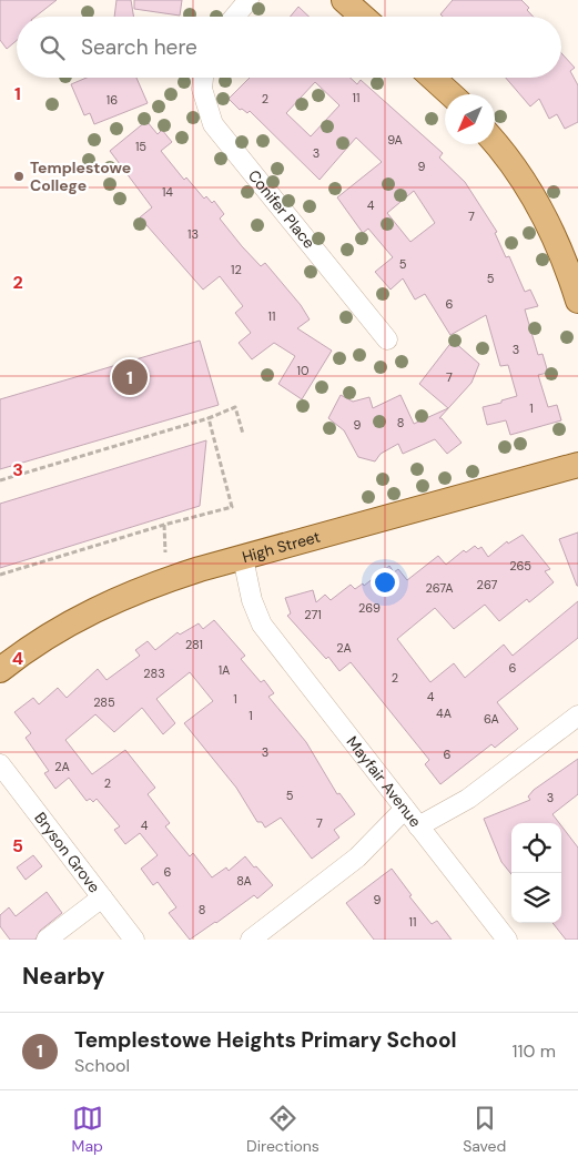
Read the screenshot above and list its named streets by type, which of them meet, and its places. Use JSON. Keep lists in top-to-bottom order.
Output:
{
  "streets": {
    "main road": ["High Street"],
    "street": ["Conifer Place", "Mayfair Avenue", "Bryson Grove"]
  },
  "crossings": [
    ["High Street", "Mayfair Avenue"]
  ],
  "places": ["Templestowe College"],
  "house_numbers": [
    "11",
    "2",
    "16",
    "9A",
    "15",
    "3",
    "9",
    "14",
    "4",
    "7",
    "13",
    "5",
    "12",
    "5",
    "6",
    "11",
    "3",
    "10",
    "7",
    "1",
    "8",
    "9",
    "265",
    "267",
    "267A",
    "269",
    "271",
    "281",
    "2A",
    "6",
    "1A",
    "283",
    "2",
    "4",
    "1",
    "285",
    "4A",
    "1",
    "6A",
    "3",
    "6",
    "2A",
    "2",
    "5",
    "3",
    "7",
    "4",
    "6",
    "8A",
    "9",
    "8",
    "11"
  ],
  "north": "bottom left",
  "page": {
    "search": "Search here",
    "pins": "1",
    "heading": "Nearby",
    "list": [
      {
        "mark": "1",
        "name": "Templestowe Heights Primary School",
        "note": "School",
        "value": "110 m"
      }
    ],
    "nav": ["Map", "Directions", "Saved"]
  },
  "grid": {
    "rows": [
      "1",
      "2",
      "3",
      "4",
      "5"
    ]
  }
}
